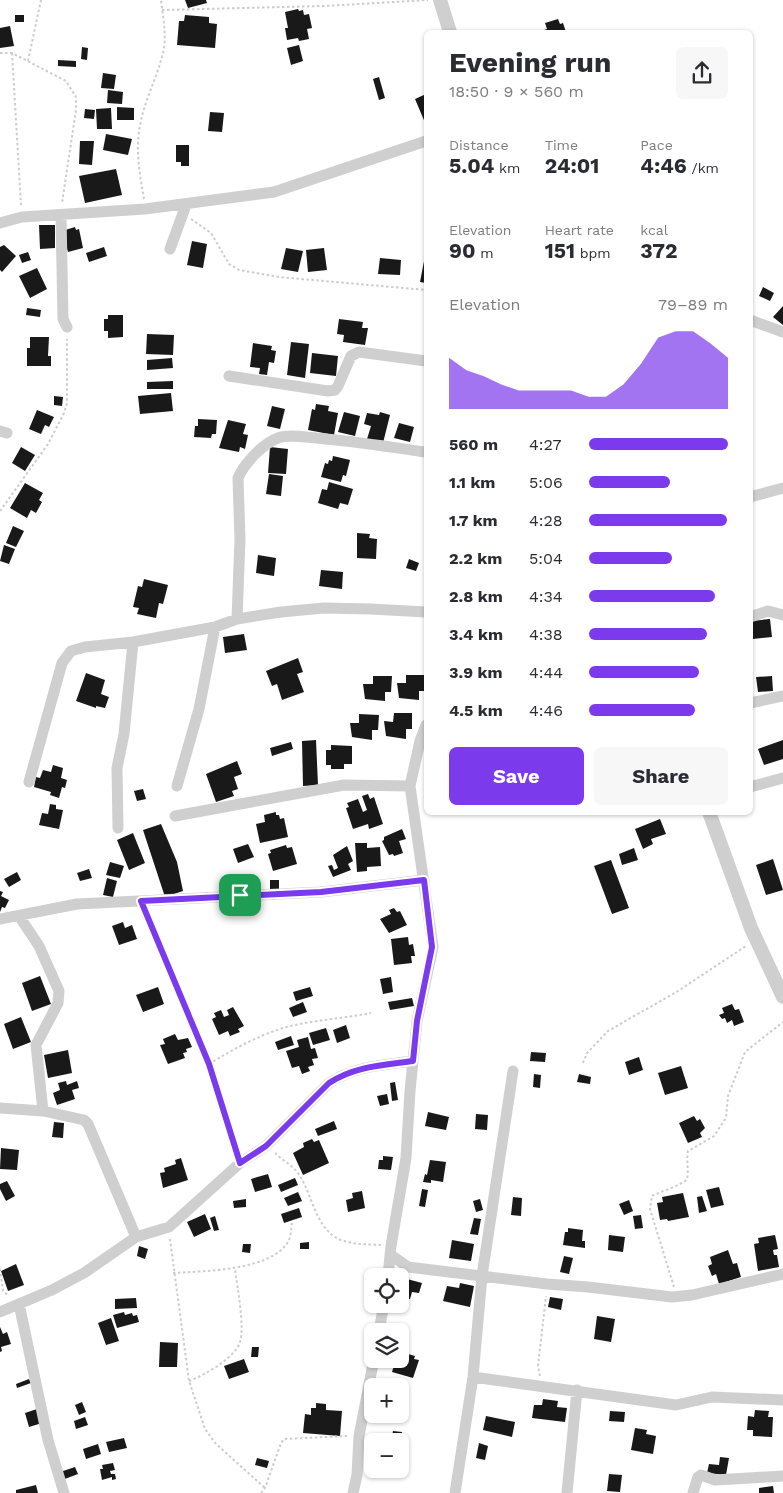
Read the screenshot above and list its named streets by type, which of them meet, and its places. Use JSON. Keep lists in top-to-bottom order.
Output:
{
  "page": {
    "heading": ["Evening run", "18:50 · 9 × 560 m"],
    "stats": [
      ["Distance", "5.04 km"],
      ["Time", "24:01"],
      ["Pace", "4:46 /km"],
      ["Elevation", "90 m"],
      ["Heart rate", "151 bpm"],
      ["kcal", "372"]
    ],
    "chart": ["Elevation", "79–89 m"],
    "list": [
      {
        "name": "560 m",
        "note": "4:27"
      },
      {
        "name": "1.1 km",
        "note": "5:06"
      },
      {
        "name": "1.7 km",
        "note": "4:28"
      },
      {
        "name": "2.2 km",
        "note": "5:04"
      },
      {
        "name": "2.8 km",
        "note": "4:34"
      },
      {
        "name": "3.4 km",
        "note": "4:38"
      },
      {
        "name": "3.9 km",
        "note": "4:44"
      },
      {
        "name": "4.5 km",
        "note": "4:46"
      }
    ],
    "buttons": ["Save", "Share"],
    "map_buttons": ["+", "−"]
  }
}
